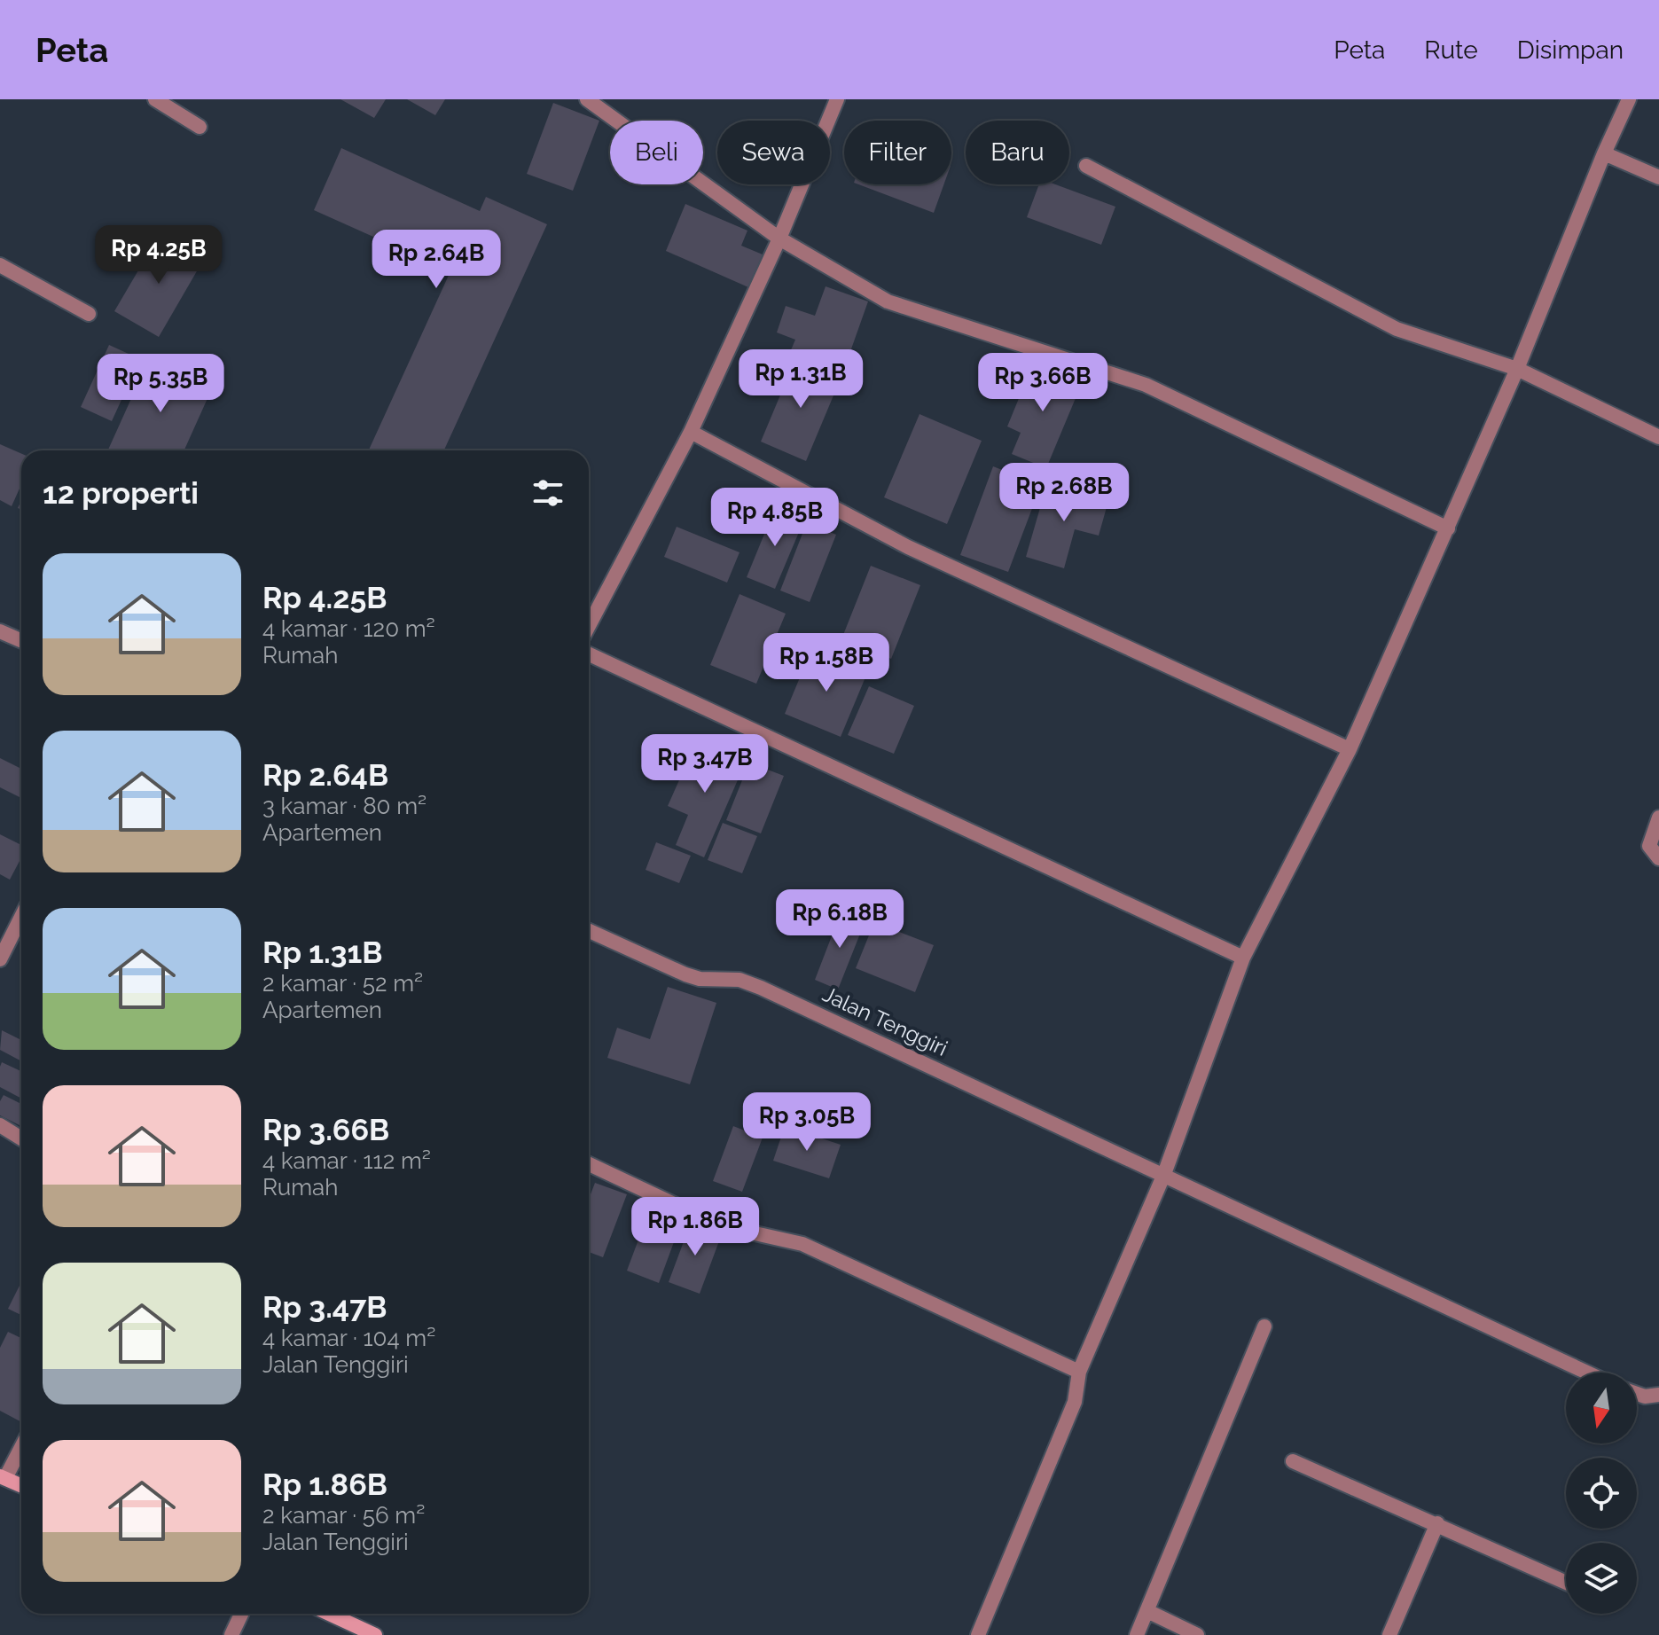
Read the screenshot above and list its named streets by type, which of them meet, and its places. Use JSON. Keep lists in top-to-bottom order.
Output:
{
  "streets": {
    "street": ["Jalan Tenggiri"]
  },
  "north": "bottom",
  "page": {
    "header": "Peta",
    "nav": ["Peta", "Rute", "Disimpan"],
    "chip": [
      "Beli",
      "Sewa",
      "Filter",
      "Baru"
    ],
    "price": [
      "Rp 4.25B",
      "Rp 2.64B",
      "Rp 1.31B",
      "Rp 3.66B",
      "Rp 5.35B",
      "Rp 2.68B",
      "Rp 4.85B",
      "Rp 1.58B",
      "Rp 3.47B",
      "Rp 6.18B",
      "Rp 3.05B",
      "Rp 1.86B"
    ],
    "heading": "12 properti",
    "list": [
      {
        "name": "Rp 4.25B",
        "note": "4 kamar · 120 m² · Rumah"
      },
      {
        "name": "Rp 2.64B",
        "note": "3 kamar · 80 m² · Apartemen"
      },
      {
        "name": "Rp 1.31B",
        "note": "2 kamar · 52 m² · Apartemen"
      },
      {
        "name": "Rp 3.66B",
        "note": "4 kamar · 112 m² · Rumah"
      },
      {
        "name": "Rp 3.47B",
        "note": "4 kamar · 104 m² · Jalan Tenggiri"
      },
      {
        "name": "Rp 1.86B",
        "note": "2 kamar · 56 m² · Jalan Tenggiri"
      }
    ]
  }
}
